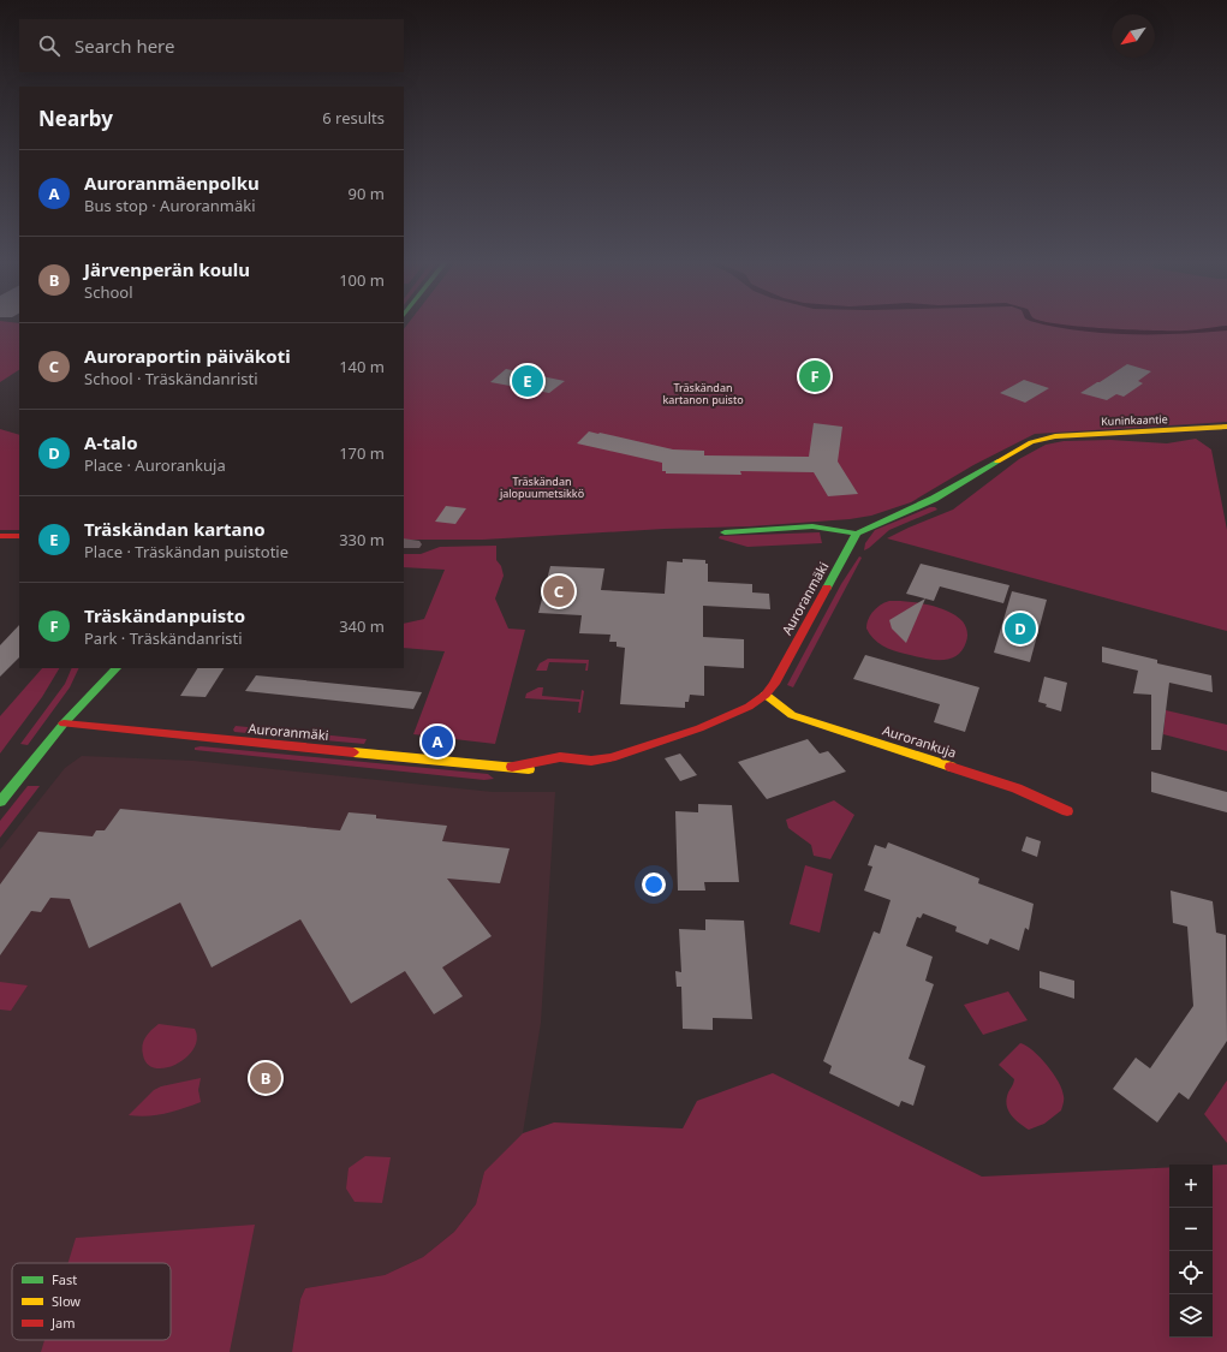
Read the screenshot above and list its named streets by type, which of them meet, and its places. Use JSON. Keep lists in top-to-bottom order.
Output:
{
  "streets": {
    "main road": ["Kuninkaantie", "Auroranmäki", "Aurorankuja"]
  },
  "crossings": [
    ["Kuninkaantie", "Auroranmäki"],
    ["Auroranmäki", "Aurorankuja"]
  ],
  "parks": ["Träskändan kartanon puisto", "Träskändan jalopuumetsikkö"],
  "legend": ["Fast", "Slow", "Jam"],
  "north": "bottom left",
  "page": {
    "search": "Search here",
    "heading": ["Nearby", "6 results"],
    "list": [
      {
        "mark": "A",
        "name": "Auroranmäenpolku",
        "note": "Bus stop · Auroranmäki",
        "value": "90 m"
      },
      {
        "mark": "B",
        "name": "Järvenperän koulu",
        "note": "School",
        "value": "100 m"
      },
      {
        "mark": "C",
        "name": "Auroraportin päiväkoti",
        "note": "School · Träskändanristi",
        "value": "140 m"
      },
      {
        "mark": "D",
        "name": "A-talo",
        "note": "Place · Aurorankuja",
        "value": "170 m"
      },
      {
        "mark": "E",
        "name": "Träskändan kartano",
        "note": "Place · Träskändan puistotie",
        "value": "330 m"
      },
      {
        "mark": "F",
        "name": "Träskändanpuisto",
        "note": "Park · Träskändanristi",
        "value": "340 m"
      }
    ],
    "pins": [
      "F",
      "E",
      "C",
      "D",
      "A",
      "B"
    ],
    "map_buttons": ["+", "−"]
  }
}
